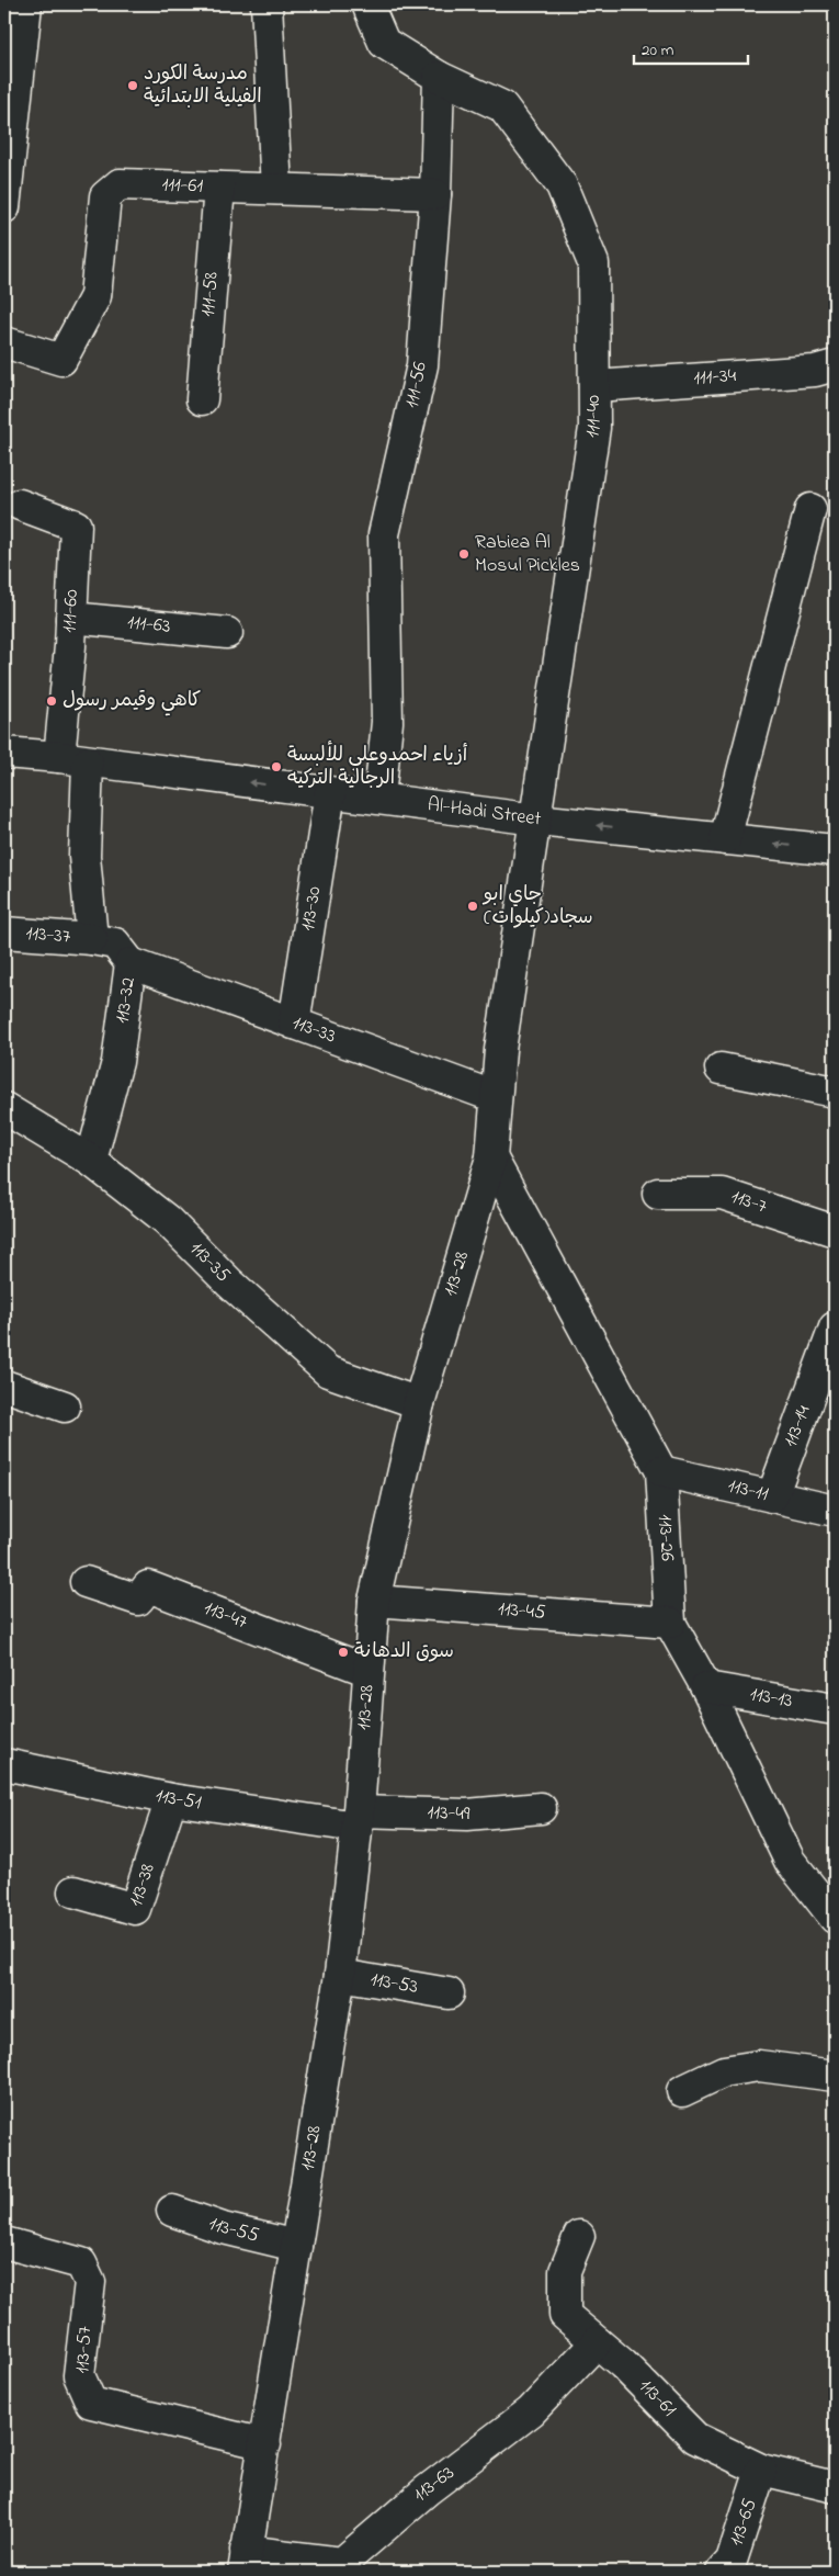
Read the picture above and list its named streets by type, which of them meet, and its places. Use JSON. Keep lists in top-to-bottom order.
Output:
{
  "streets": {
    "street": [
      "111-61",
      "111-58",
      "111-34",
      "111-56",
      "111-40",
      "111-60",
      "111-63",
      "Al-Hadi Street",
      "113-30",
      "113-37",
      "113-32",
      "113-33",
      "113-7",
      "113-35",
      "113-28",
      "113-14",
      "113-11",
      "113-26",
      "113-45",
      "113-47",
      "113-13",
      "113-51",
      "113-49",
      "113-38",
      "113-53",
      "113-55",
      "113-57",
      "113-61",
      "113-63",
      "113-65"
    ]
  },
  "crossings": [
    ["111-61", "111-58"],
    ["111-61", "111-56"],
    ["111-34", "111-40"],
    ["111-56", "111-40"],
    ["111-56", "Al-Hadi Street"],
    ["111-40", "Al-Hadi Street"],
    ["111-40", "113-28"],
    ["111-60", "111-63"],
    ["111-60", "Al-Hadi Street"],
    ["Al-Hadi Street", "113-30"],
    ["Al-Hadi Street", "113-28"],
    ["113-30", "113-33"],
    ["113-37", "113-32"],
    ["113-32", "113-33"],
    ["113-32", "113-35"],
    ["113-33", "113-28"],
    ["113-35", "113-28"],
    ["113-28", "113-26"],
    ["113-28", "113-45"],
    ["113-28", "113-47"],
    ["113-28", "113-51"],
    ["113-28", "113-49"],
    ["113-28", "113-53"],
    ["113-28", "113-55"],
    ["113-28", "113-57"],
    ["113-28", "113-63"],
    ["113-14", "113-11"],
    ["113-11", "113-26"],
    ["113-26", "113-45"],
    ["113-26", "113-13"],
    ["113-51", "113-49"],
    ["113-51", "113-38"],
    ["113-61", "113-63"],
    ["113-61", "113-65"]
  ],
  "one_way": ["Al-Hadi Street"],
  "places": [
    "مدرسة الكورد الفيلية الابتدائية",
    "Rabiea Al Mosul Pickles",
    "كاهي وقيمر رسول",
    "أزياء احمدوعلي للألبسة الرجالية التركيه",
    "جاي ابو سجاد(كيلوات)",
    "سوق الدهانة"
  ],
  "scale_bar": "20 m"
}
